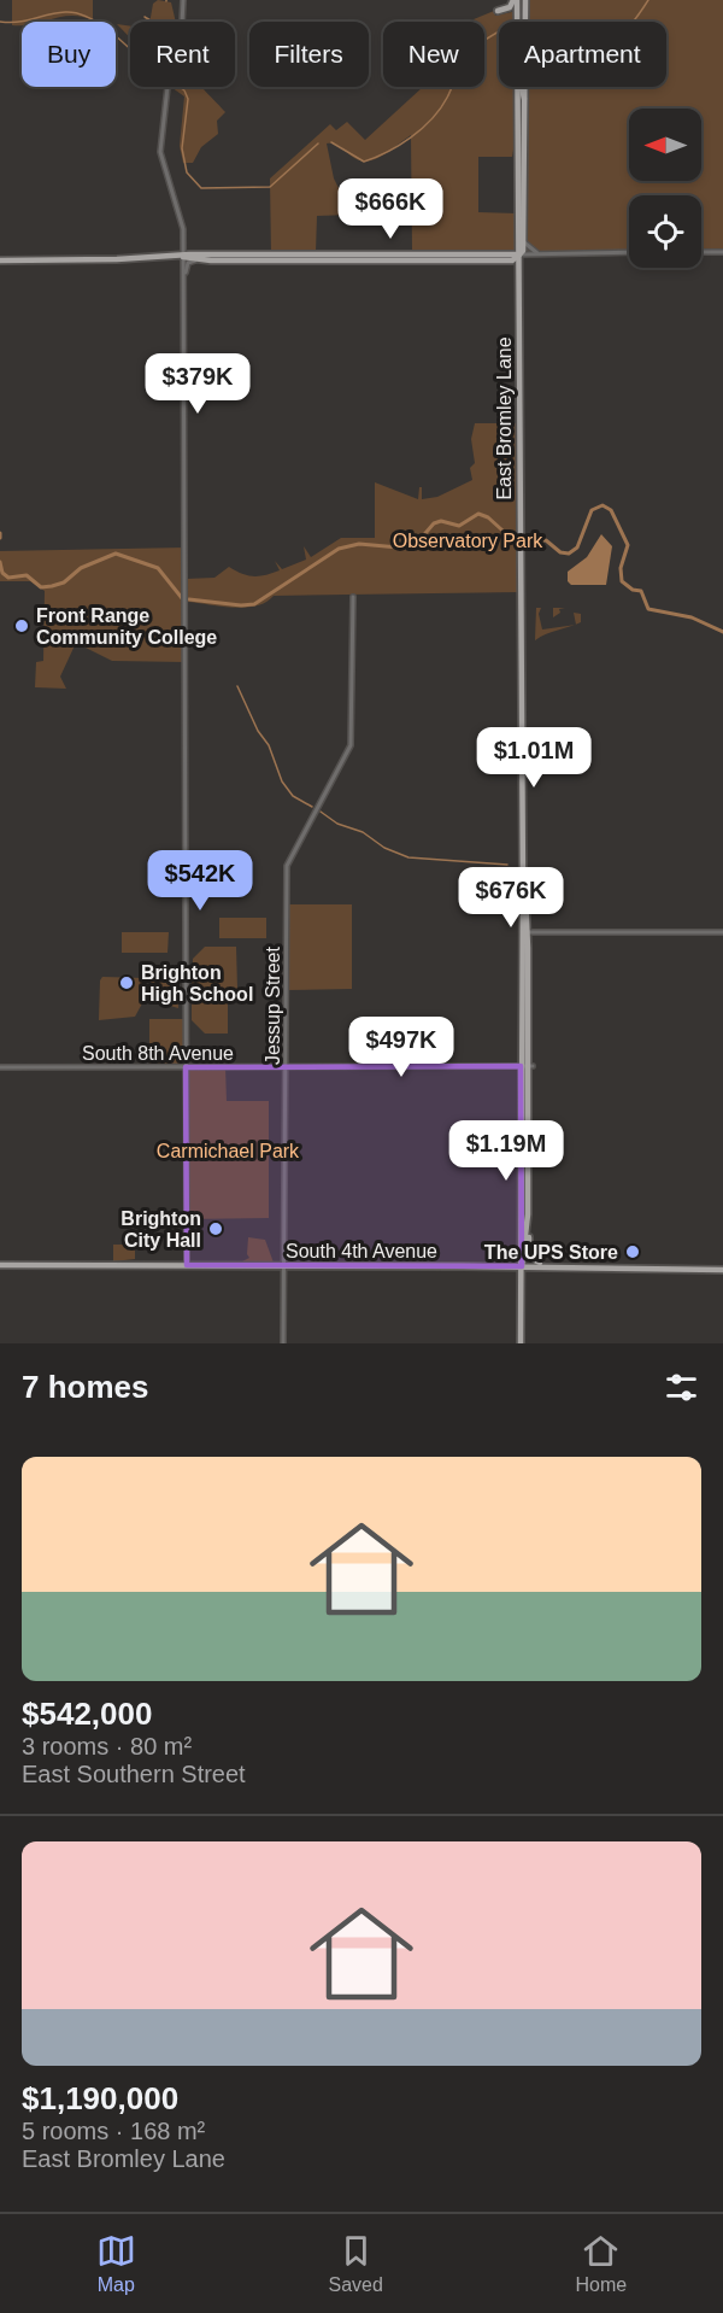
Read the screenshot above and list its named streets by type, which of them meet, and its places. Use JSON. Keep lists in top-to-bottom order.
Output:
{
  "streets": {
    "main road": ["East Bromley Lane", "South 4th Avenue"],
    "street": ["Jessup Street", "South 8th Avenue"]
  },
  "crossings": [
    ["East Bromley Lane", "South 8th Avenue"],
    ["East Bromley Lane", "South 4th Avenue"],
    ["Jessup Street", "South 8th Avenue"],
    ["Jessup Street", "South 4th Avenue"]
  ],
  "parks": ["Observatory Park", "Carmichael Park"],
  "places": [
    "Front Range Community College",
    "Brighton High School",
    "Brighton City Hall",
    "The UPS Store"
  ],
  "north": "left",
  "page": {
    "chip": [
      "Buy",
      "Rent",
      "Filters",
      "New",
      "Apartment"
    ],
    "price": [
      "$666K",
      "$379K",
      "$1.01M",
      "$542K",
      "$676K",
      "$497K",
      "$1.19M"
    ],
    "heading": "7 homes",
    "list": [
      {
        "name": "$542,000",
        "note": "3 rooms · 80 m² · East Southern Street"
      },
      {
        "name": "$1,190,000",
        "note": "5 rooms · 168 m² · East Bromley Lane"
      }
    ],
    "tabs": ["Map", "Saved", "Home"]
  }
}
